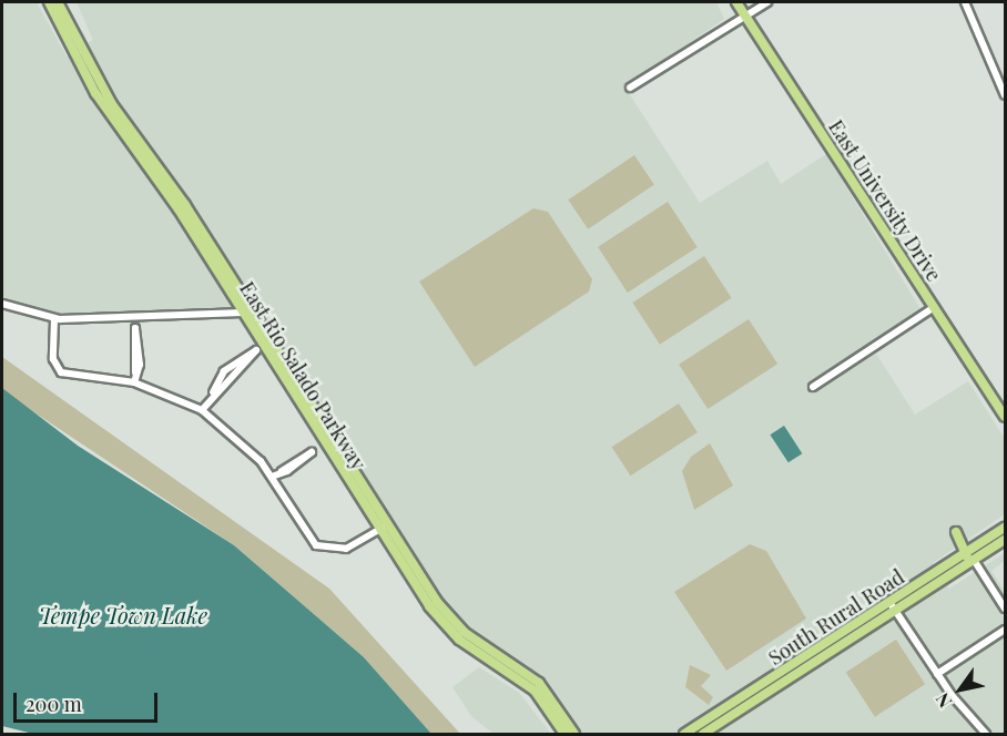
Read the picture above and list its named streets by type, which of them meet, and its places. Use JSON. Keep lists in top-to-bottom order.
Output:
{
  "streets": {
    "main road": ["East University Drive", "East Rio Salado Parkway", "South Rural Road"]
  },
  "water": ["Tempe Town Lake"],
  "scale_bar": "200 m",
  "north": "bottom left"
}
